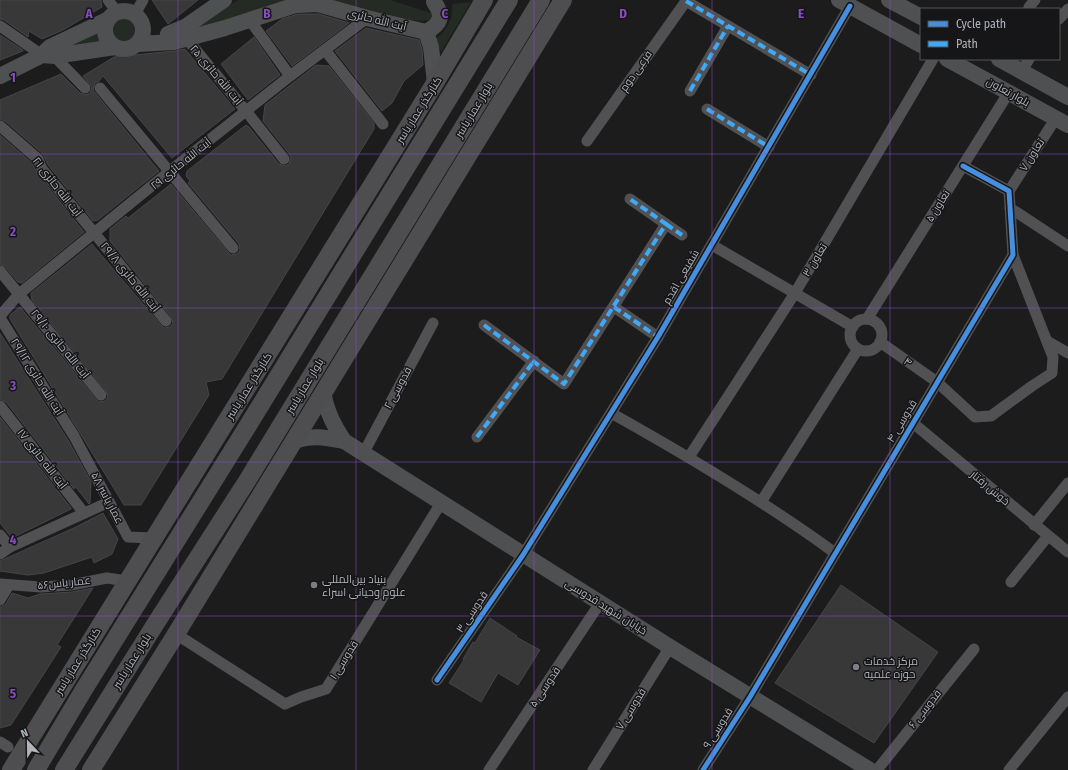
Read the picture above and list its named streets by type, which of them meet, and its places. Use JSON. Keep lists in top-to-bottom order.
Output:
{
  "streets": {
    "main road": [
      "آیت الله حائری",
      "بلوار تعاون",
      "کنارگذر عمار یاسر",
      "بلوار عمار یاسر",
      "خیابان شهید قدوسی"
    ],
    "street": [
      "فرعی دوم",
      "آیت الله حائری ۲۵",
      "تعاون ۷",
      "آیت الله حائری ۲۹",
      "آیت الله حائری ۲۱",
      "تعاون ۵",
      "تعاون ۳",
      "آیت الله حائری ۲۹/۸",
      "شفیعی اقدم",
      "آیت الله حائری ۲۹/۱۰",
      "۴",
      "آیت الله حائری ۲۹/۱۲",
      "قدوسی ۲",
      "قدوسی ۴",
      "آیت الله حائری ۱۷",
      "خوش رفتار",
      "عمار یاسر ۵۸",
      "عمار یاس۵۶",
      "قدوسی ۳",
      "قدوسی ۱",
      "قدوسی ۵",
      "قدوسی ۷",
      "قدوسی ۶",
      "قدوسی ۹"
    ]
  },
  "crossings": [
    ["آیت الله حائری", "آیت الله حائری ۲۵"],
    ["آیت الله حائری", "آیت الله حائری ۲۹"],
    ["آیت الله حائری ۲۵", "آیت الله حائری ۲۹"],
    ["بلوار تعاون", "تعاون ۷"],
    ["بلوار تعاون", "تعاون ۵"],
    ["کنارگذر عمار یاسر", "عمار یاسر ۵۸"],
    ["کنارگذر عمار یاسر", "عمار یاس۵۶"],
    ["آیت الله حائری ۲۹", "آیت الله حائری ۲۱"],
    ["آیت الله حائری ۲۹", "آیت الله حائری ۲۹/۸"],
    ["آیت الله حائری ۲۹", "آیت الله حائری ۲۹/۱۰"],
    ["آیت الله حائری ۲۹", "آیت الله حائری ۲۹/۱۲"],
    ["آیت الله حائری ۲۱", "آیت الله حائری ۲۹/۸"],
    ["تعاون ۵", "۴"],
    ["شفیعی اقدم", "خیابان شهید قدوسی"],
    ["شفیعی اقدم", "قدوسی ۳"],
    ["۴", "قدوسی ۴"],
    ["آیت الله حائری ۲۹/۱۲", "عمار یاسر ۵۸"],
    ["قدوسی ۲", "خیابان شهید قدوسی"],
    ["قدوسی ۴", "خوش رفتار"],
    ["قدوسی ۴", "خیابان شهید قدوسی"],
    ["قدوسی ۴", "قدوسی ۹"],
    ["خیابان شهید قدوسی", "قدوسی ۳"],
    ["خیابان شهید قدوسی", "قدوسی ۱"],
    ["خیابان شهید قدوسی", "قدوسی ۵"],
    ["خیابان شهید قدوسی", "قدوسی ۷"],
    ["خیابان شهید قدوسی", "قدوسی ۹"]
  ],
  "places": ["بنیاد بین‌المللی علوم وحیانی اسراء", "مرکز خدمات حوزه علمیه"],
  "legend": ["Cycle path", "Path"],
  "north": "top",
  "grid": {
    "columns": [
      "A",
      "B",
      "C",
      "D",
      "E"
    ],
    "rows": [
      "1",
      "2",
      "3",
      "4",
      "5"
    ]
  }
}
